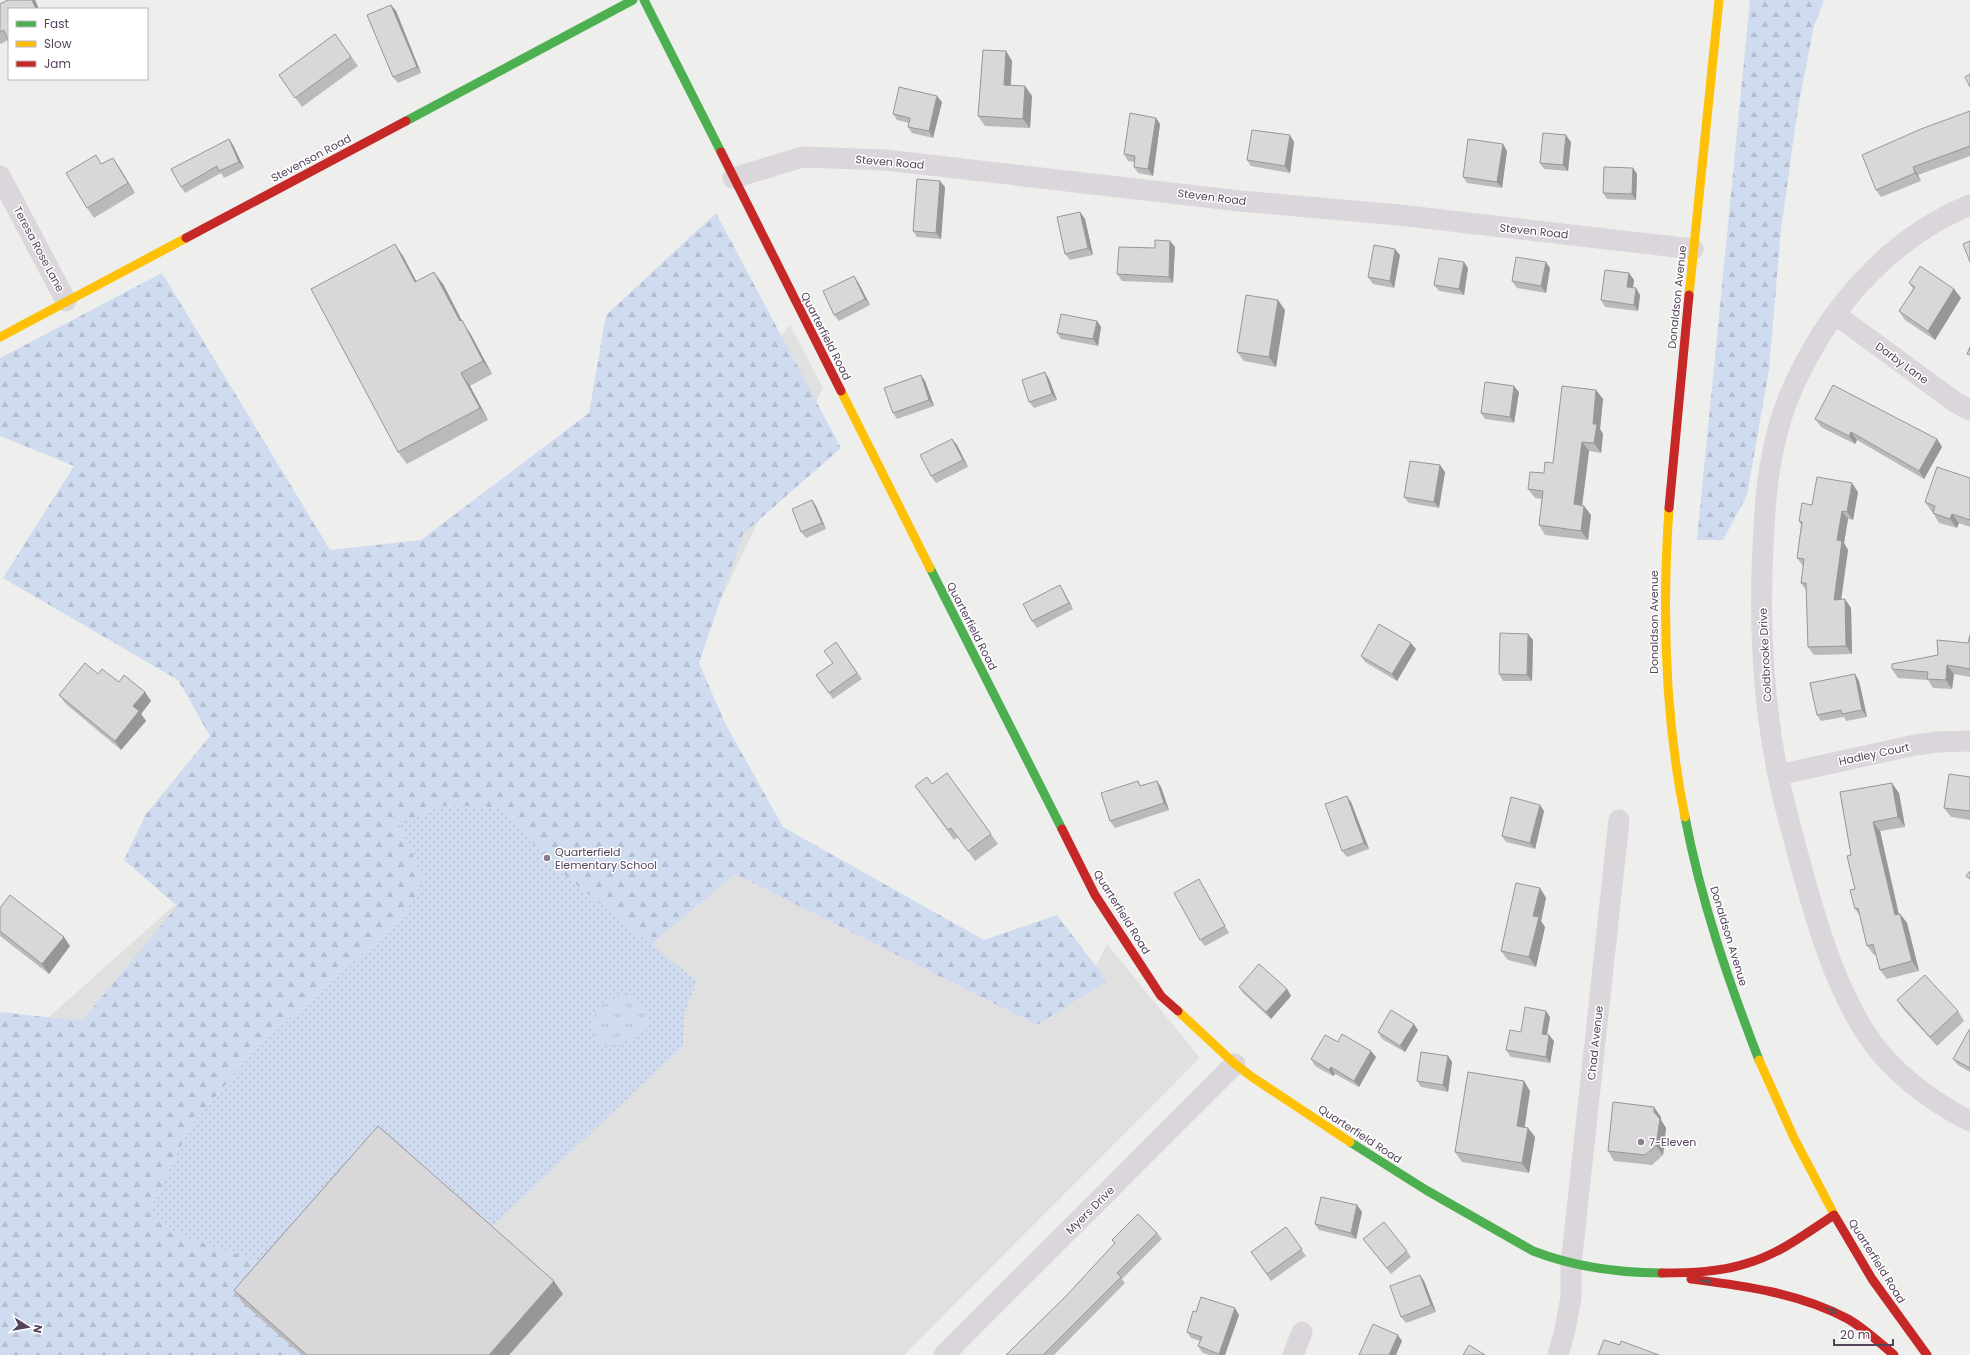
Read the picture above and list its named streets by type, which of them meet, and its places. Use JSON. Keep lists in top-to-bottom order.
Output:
{
  "streets": {
    "street": [
      "Stevenson Road",
      "Steven Road",
      "Teresa Rose Lane",
      "Donaldson Avenue",
      "Quarterfield Road",
      "Darby Lane",
      "Coldbrooke Drive",
      "Hadley Court",
      "Chad Avenue",
      "Myers Drive"
    ]
  },
  "crossings": [
    ["Stevenson Road", "Teresa Rose Lane"],
    ["Steven Road", "Donaldson Avenue"],
    ["Steven Road", "Quarterfield Road"],
    ["Donaldson Avenue", "Quarterfield Road"],
    ["Quarterfield Road", "Chad Avenue"],
    ["Quarterfield Road", "Myers Drive"],
    ["Darby Lane", "Coldbrooke Drive"],
    ["Coldbrooke Drive", "Hadley Court"]
  ],
  "places": ["Quarterfield Elementary School", "7-Eleven"],
  "legend": ["Fast", "Slow", "Jam"],
  "scale_bar": "20 m",
  "north": "right"
}
